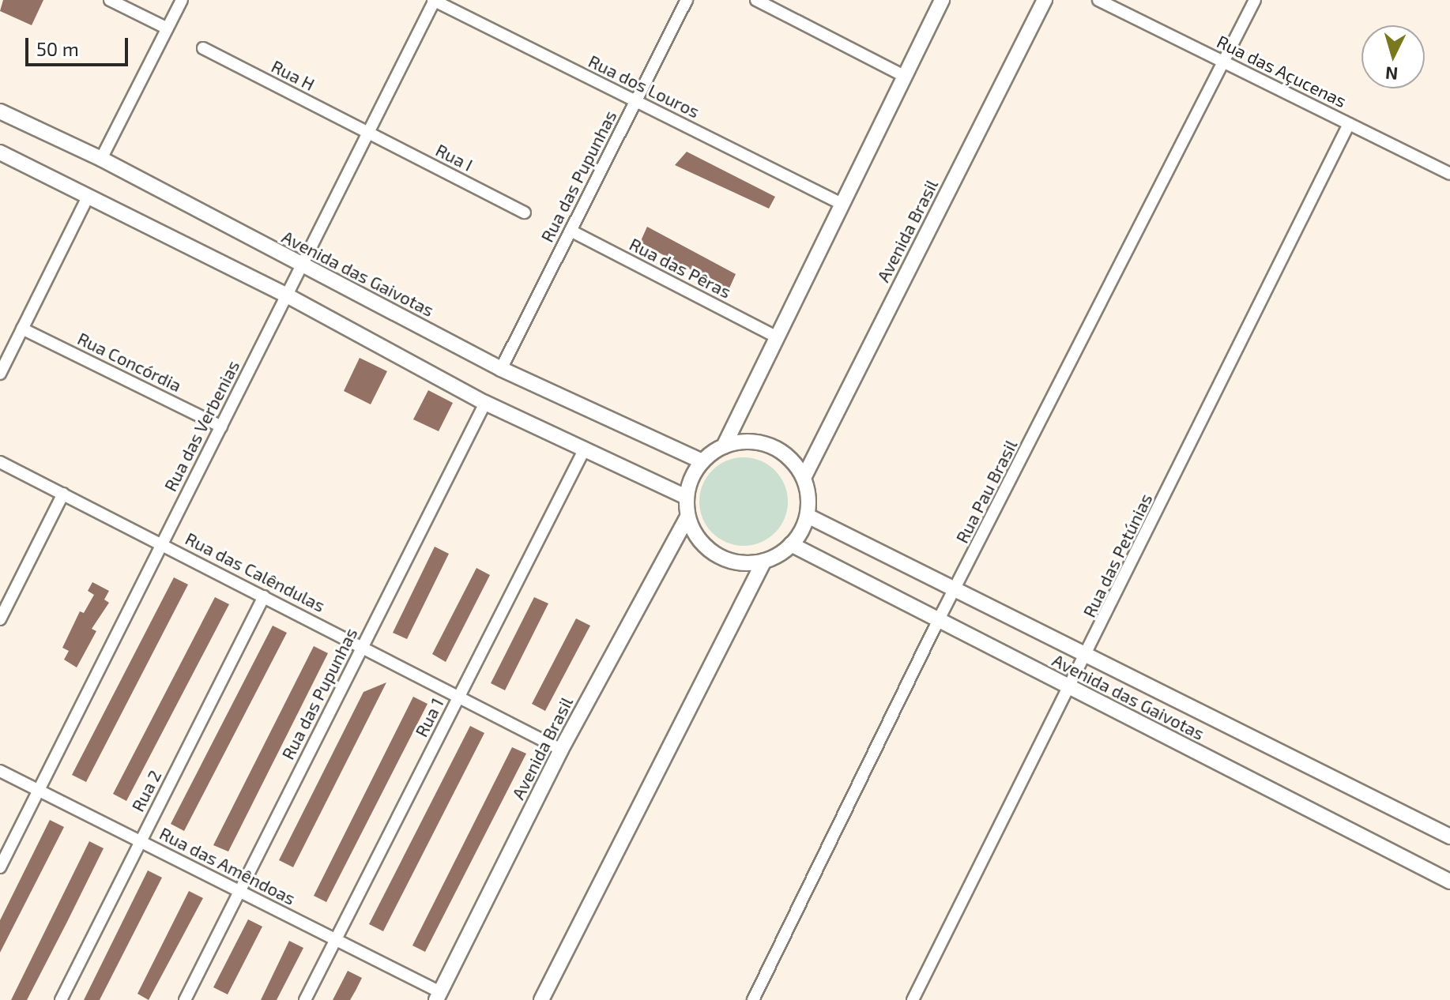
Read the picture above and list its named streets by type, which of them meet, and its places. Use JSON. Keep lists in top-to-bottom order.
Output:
{
  "streets": {
    "street": [
      "Rua das Açucenas",
      "Rua H",
      "Rua dos Louros",
      "Rua I",
      "Rua das Pupunhas",
      "Avenida Brasil",
      "Rua das Pêras",
      "Avenida das Gaivotas",
      "Rua Concórdia",
      "Rua das Verbenias",
      "Rua Pau Brasil",
      "Rua das Petúnias",
      "Rua das Calêndulas",
      "Rua 1",
      "Rua 2",
      "Rua das Amêndoas"
    ]
  },
  "crossings": [
    ["Rua das Açucenas", "Rua Pau Brasil"],
    ["Rua das Açucenas", "Rua das Petúnias"],
    ["Rua H", "Rua I"],
    ["Rua H", "Rua das Verbenias"],
    ["Rua dos Louros", "Rua das Pupunhas"],
    ["Rua dos Louros", "Rua das Verbenias"],
    ["Rua I", "Rua das Verbenias"],
    ["Rua das Pupunhas", "Rua das Pêras"],
    ["Rua das Pupunhas", "Avenida das Gaivotas"],
    ["Rua das Pupunhas", "Rua das Calêndulas"],
    ["Rua das Pupunhas", "Rua das Amêndoas"],
    ["Avenida Brasil", "Avenida das Gaivotas"],
    ["Avenida Brasil", "Rua das Calêndulas"],
    ["Avenida Brasil", "Rua das Amêndoas"],
    ["Avenida das Gaivotas", "Rua das Verbenias"],
    ["Avenida das Gaivotas", "Rua Pau Brasil"],
    ["Avenida das Gaivotas", "Rua das Petúnias"],
    ["Rua Concórdia", "Rua das Verbenias"],
    ["Rua das Verbenias", "Rua das Calêndulas"],
    ["Rua das Verbenias", "Rua das Amêndoas"],
    ["Rua das Calêndulas", "Rua 1"],
    ["Rua das Calêndulas", "Rua 2"],
    ["Rua 1", "Rua das Amêndoas"],
    ["Rua 2", "Rua das Amêndoas"]
  ],
  "scale_bar": "50 m",
  "north": "bottom"
}
